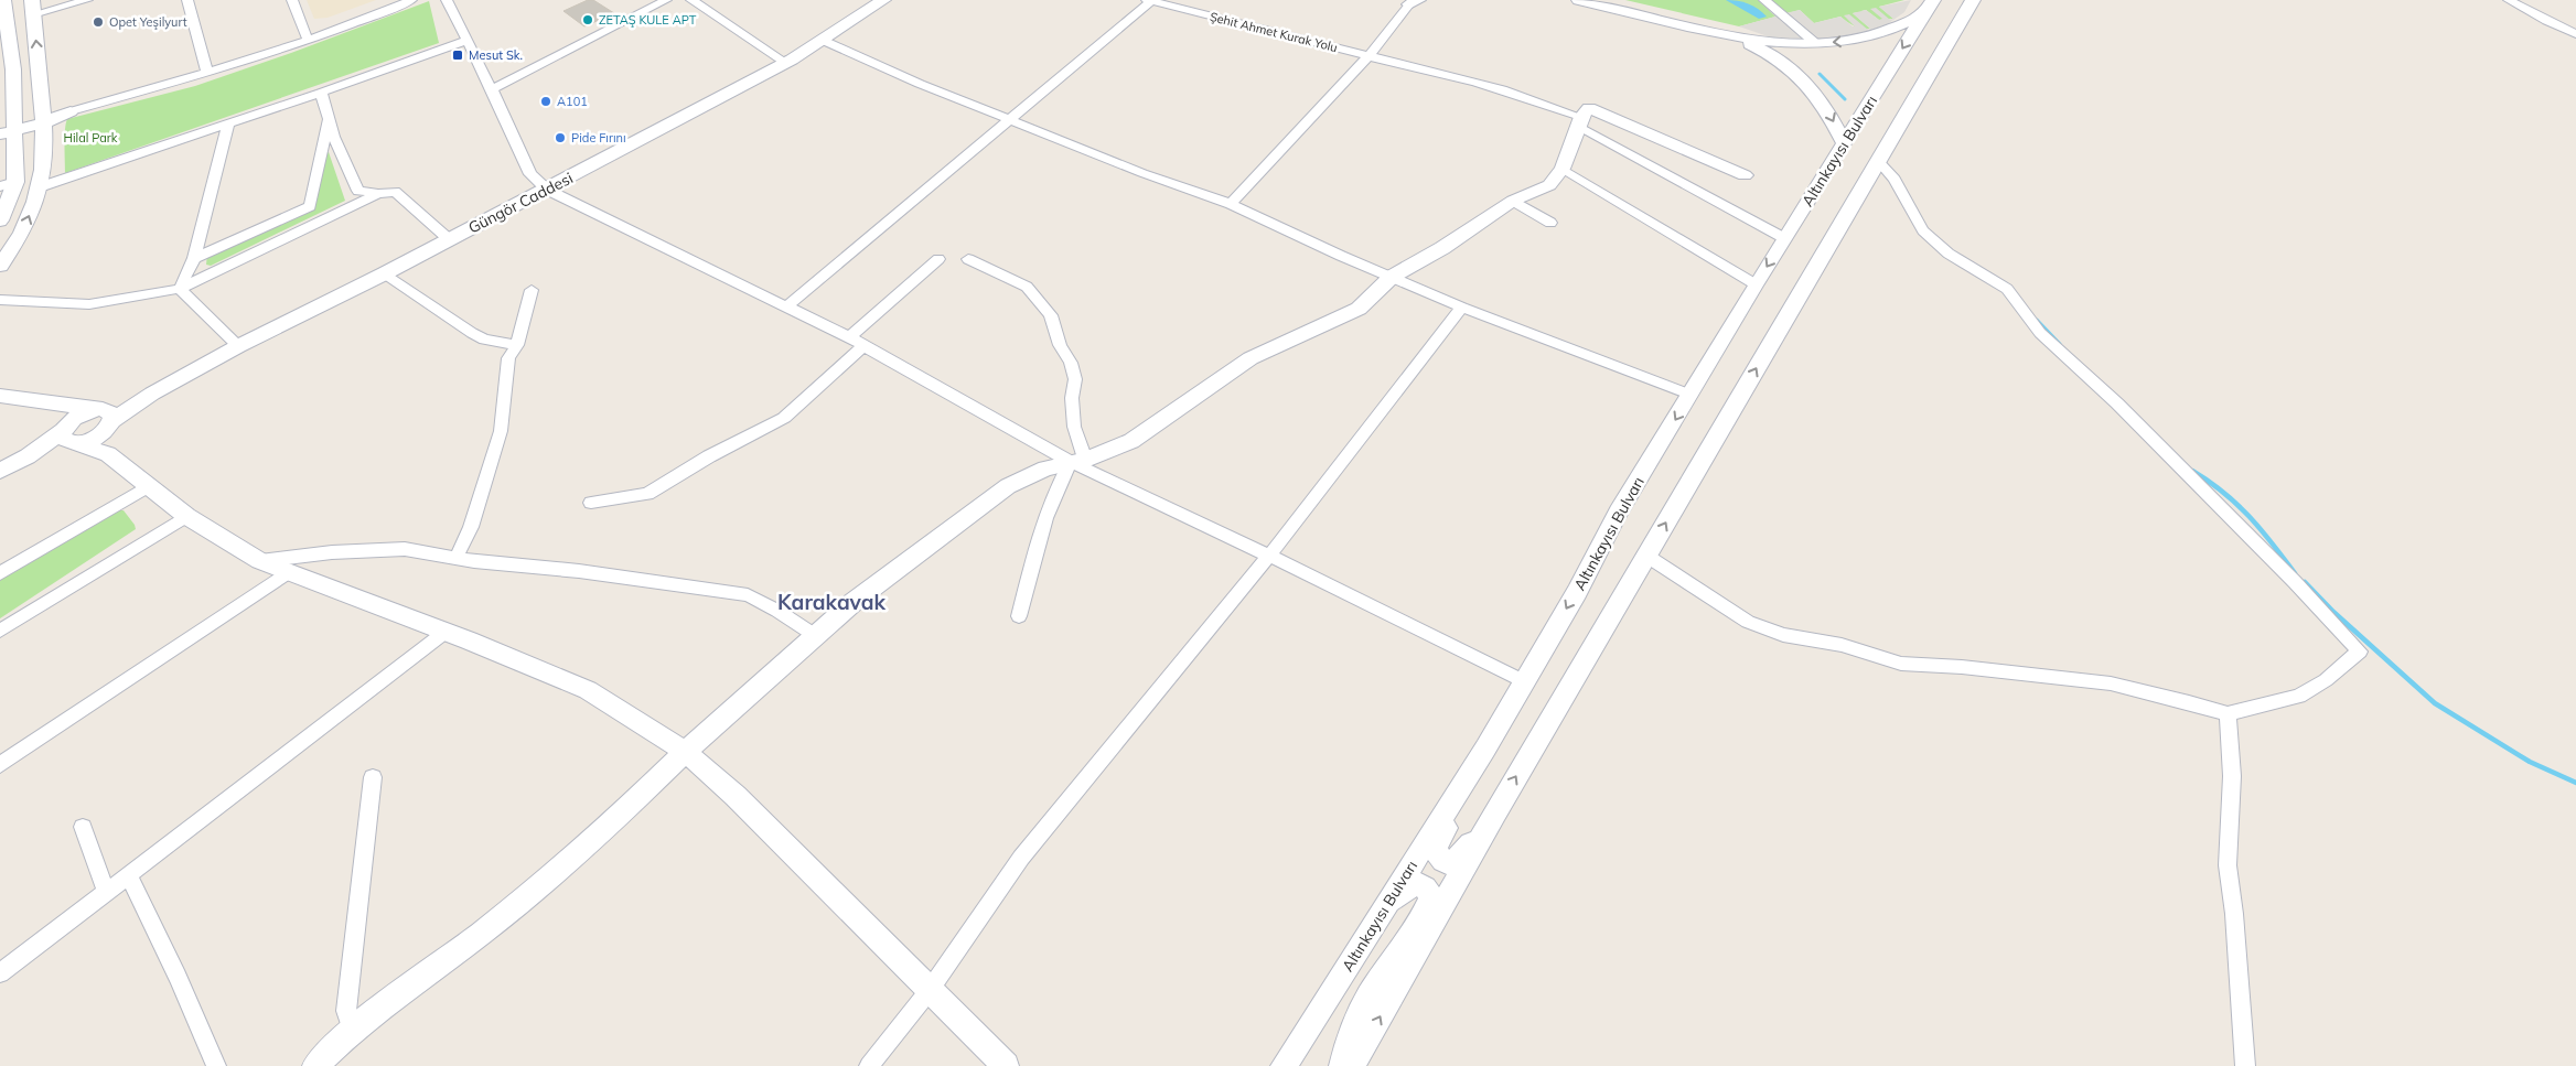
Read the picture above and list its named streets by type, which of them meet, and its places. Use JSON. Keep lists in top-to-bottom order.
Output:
{
  "streets": {
    "main road": ["Altınkayısı Bulvarı", "Güngör Caddesi"],
    "street": ["Şehit Ahmet Kurak Yolu"]
  },
  "crossings": [
    ["Şehit Ahmet Kurak Yolu", "Altınkayısı Bulvarı"]
  ],
  "districts": ["Karakavak"],
  "parks": ["Hilal Park"],
  "places": {
    "other": [
      "ZETAŞ KULE APT",
      "Opet Yeşilyurt",
      "A101",
      "Pide Fırını"
    ],
    "transit": ["Mesut Sk."]
  }
}
